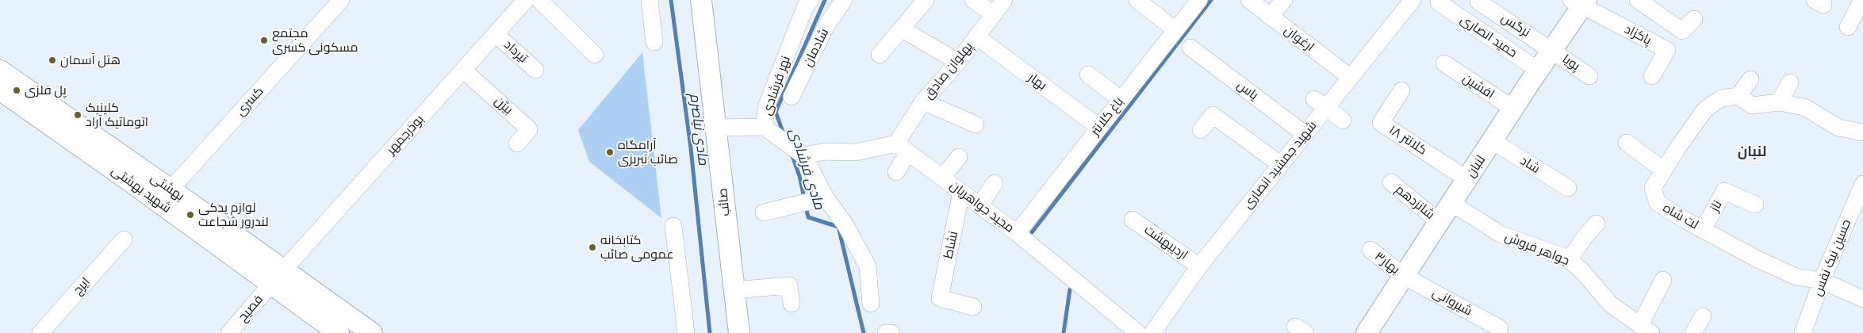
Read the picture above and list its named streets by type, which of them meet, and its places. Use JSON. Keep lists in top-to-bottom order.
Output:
{
  "streets": {
    "main road": [
      "لنبان",
      "بهشتی",
      "شهید بهشتی",
      "صائب"
    ],
    "street": [
      "نرگس",
      "پاکزاد",
      "حمید انصاری",
      "ارغوان",
      "شادمان",
      "تیرداد",
      "پویا",
      "پهلوان صادق",
      "بهار",
      "نهر فرشادی",
      "افشین",
      "یاس",
      "کسری",
      "بیژن",
      "باغ کلانتر",
      "بوذرجمهر",
      "کلانتر ۱۸",
      "شهید جمشید انصاری",
      "شاد",
      "شانزدهم",
      "ناز",
      "مجید جواهریان",
      "لت شاه",
      "اردیبهشت",
      "نشاط",
      "جواهر فروش",
      "حسین نیک نفس",
      "بهار۳",
      "ایرج",
      "شیروانی",
      "فصیح"
    ]
  },
  "crossings": [
    ["نرگس", "پویا"],
    ["نرگس", "لنبان"],
    ["پاکزاد", "لنبان"],
    ["حمید انصاری", "لنبان"],
    ["ارغوان", "شهید جمشید انصاری"],
    ["تیرداد", "بوذرجمهر"],
    ["پویا", "لنبان"],
    ["پهلوان صادق", "بهار"],
    ["پهلوان صادق", "مجید جواهریان"],
    ["بهار", "باغ کلانتر"],
    ["افشین", "لنبان"],
    ["یاس", "شهید جمشید انصاری"],
    ["کسری", "بهشتی"],
    ["کسری", "شهید بهشتی"],
    ["بیژن", "بوذرجمهر"],
    ["باغ کلانتر", "مجید جواهریان"],
    ["بوذرجمهر", "شهید بهشتی"],
    ["بوذرجمهر", "فصیح"],
    ["کلانتر ۱۸", "لنبان"],
    ["شهید جمشید انصاری", "اردیبهشت"],
    ["شاد", "لنبان"],
    ["لنبان", "شانزدهم"],
    ["لنبان", "جواهر فروش"],
    ["لنبان", "بهار۳"],
    ["لنبان", "شیروانی"],
    ["بهشتی", "شهید بهشتی"],
    ["شهید بهشتی", "فصیح"],
    ["ناز", "لت شاه"],
    ["مجید جواهریان", "نشاط"],
    ["لت شاه", "حسین نیک نفس"],
    ["بهار۳", "شیروانی"]
  ],
  "districts": ["لنبان"],
  "water": ["مادی نیاصرم", "مادی فرشادی"],
  "places": [
    "مجتمع مسکونی کسری",
    "هتل آسمان",
    "پل فلزی",
    "کلینیک اتوماتیک آراد",
    "آرامگاه صائب تبریزی",
    "لوازم یدکی لندرور شجاعت",
    "کتابخانه عمومی صائب"
  ]
}
